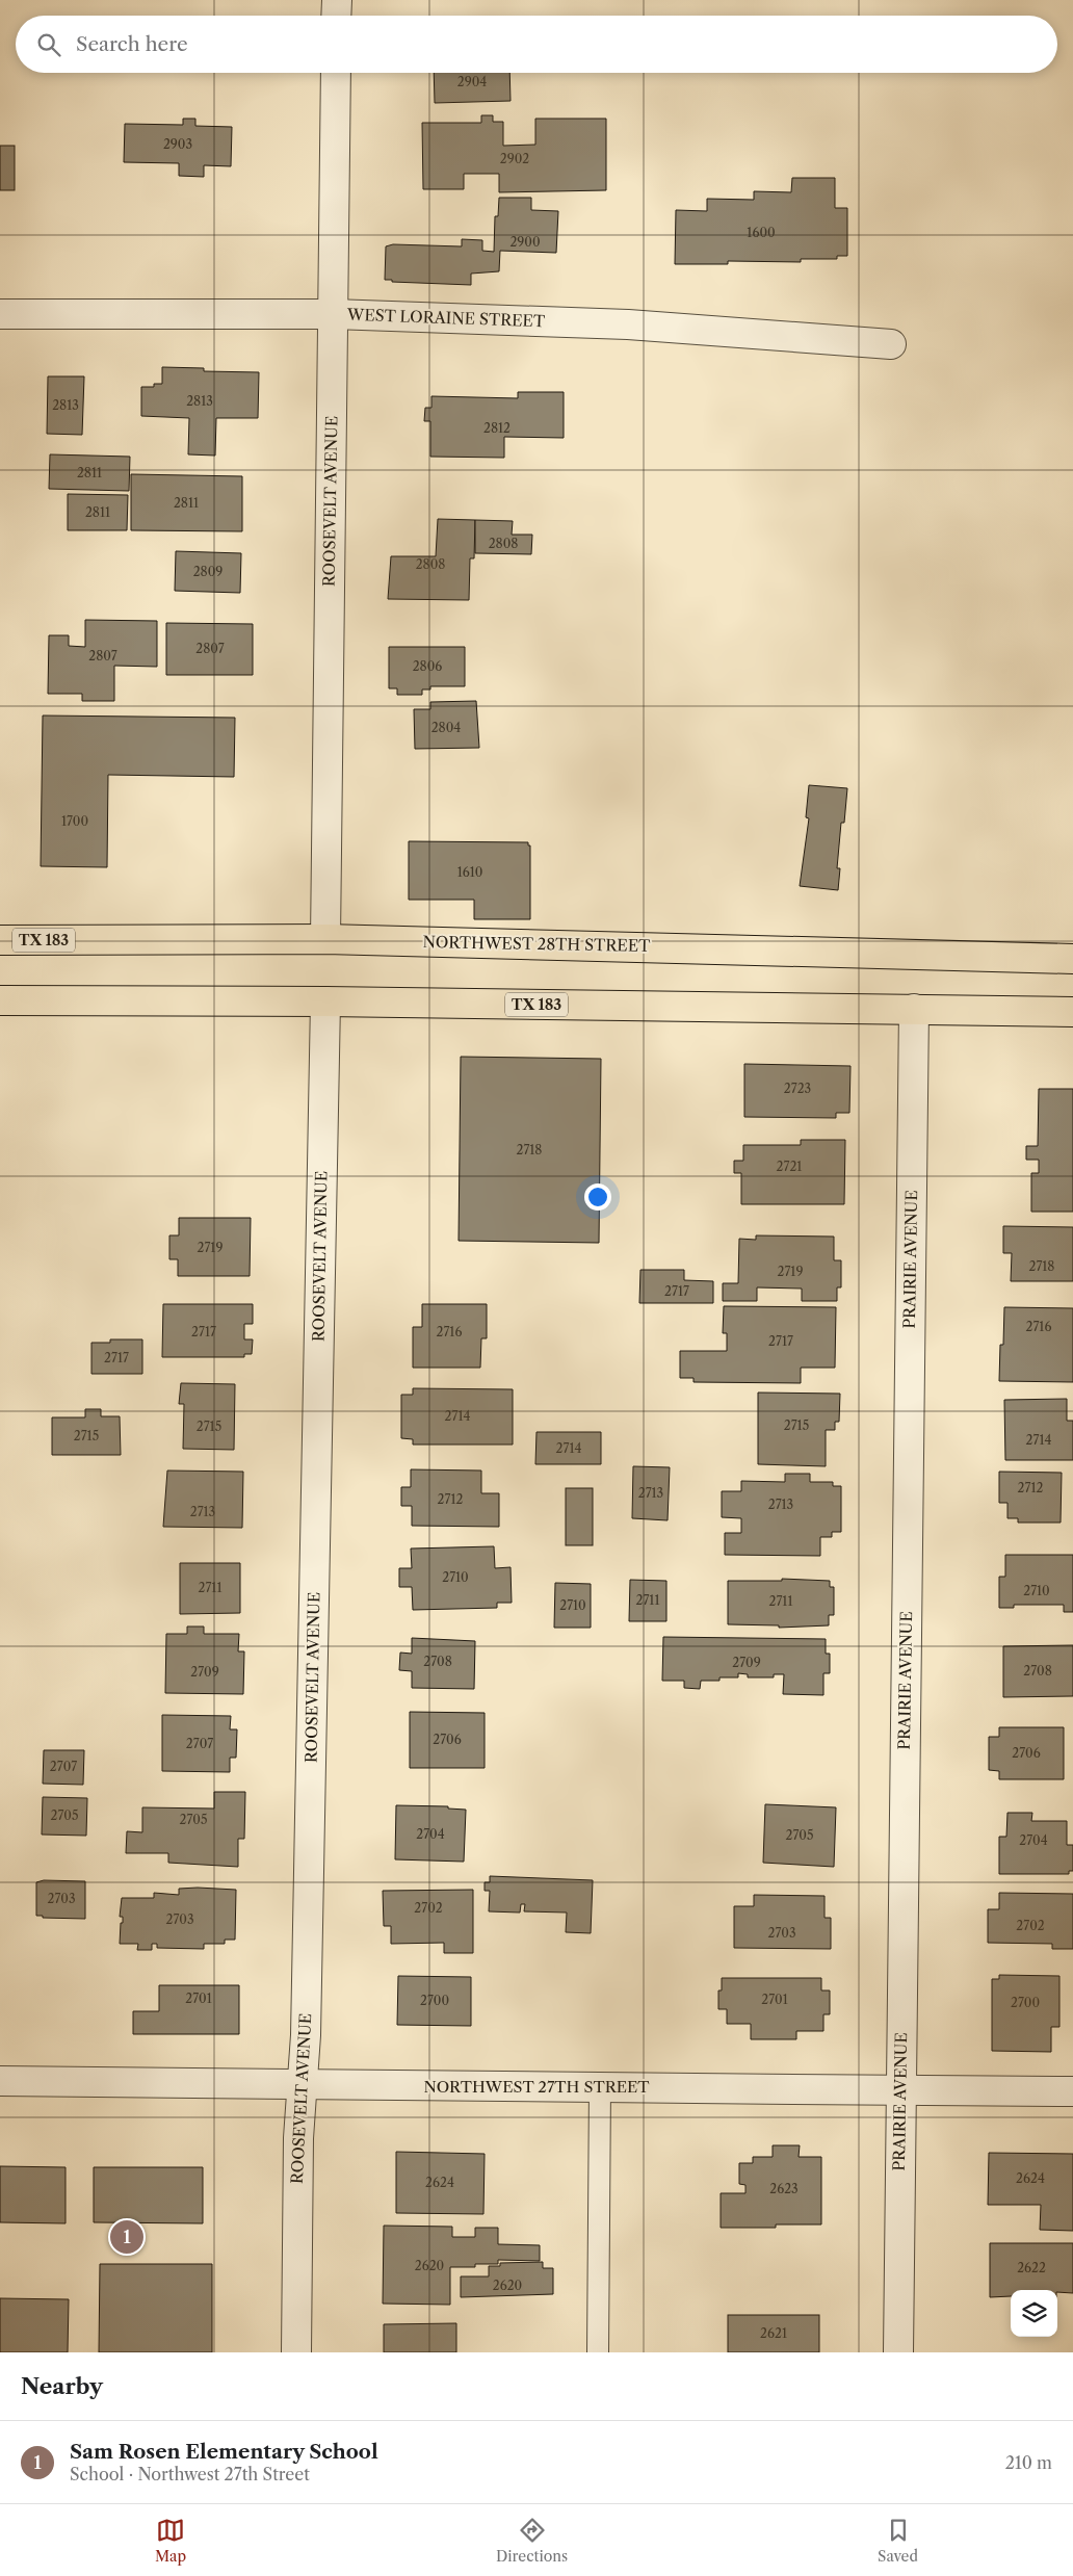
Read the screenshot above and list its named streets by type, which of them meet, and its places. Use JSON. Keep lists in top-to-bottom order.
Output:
{
  "streets": {
    "main road": ["TX 183", "NORTHWEST 28TH STREET"],
    "street": [
      "WEST LORAINE STREET",
      "ROOSEVELT AVENUE",
      "PRAIRIE AVENUE",
      "NORTHWEST 27TH STREET"
    ]
  },
  "crossings": [
    ["WEST LORAINE STREET", "ROOSEVELT AVENUE"],
    ["ROOSEVELT AVENUE", "TX 183"],
    ["ROOSEVELT AVENUE", "NORTHWEST 28TH STREET"],
    ["ROOSEVELT AVENUE", "NORTHWEST 27TH STREET"],
    ["TX 183", "PRAIRIE AVENUE"],
    ["PRAIRIE AVENUE", "NORTHWEST 27TH STREET"]
  ],
  "house_numbers": [
    "2904",
    "2903",
    "2902",
    "1600",
    "2900",
    "2813",
    "2813",
    "2812",
    "2811",
    "2811",
    "2811",
    "2808",
    "2808",
    "2809",
    "2807",
    "2807",
    "2806",
    "2804",
    "1700",
    "1610",
    "2723",
    "2718",
    "2721",
    "2719",
    "2718",
    "2719",
    "2717",
    "2716",
    "2717",
    "2716",
    "2717",
    "2717",
    "2714",
    "2715",
    "2715",
    "2715",
    "2714",
    "2714",
    "2712",
    "2713",
    "2712",
    "2713",
    "2713",
    "2710",
    "2711",
    "2710",
    "2711",
    "2711",
    "2710",
    "2708",
    "2709",
    "2708",
    "2709",
    "2706",
    "2707",
    "2706",
    "2707",
    "2705",
    "2705",
    "2704",
    "2705",
    "2704",
    "2703",
    "2702",
    "2703",
    "2702",
    "2703",
    "2701",
    "2701",
    "2700",
    "2700",
    "2624",
    "2624",
    "2623",
    "2620",
    "2622",
    "2620",
    "2621"
  ],
  "page": {
    "search": "Search here",
    "pins": "1",
    "heading": "Nearby",
    "list": [
      {
        "mark": "1",
        "name": "Sam Rosen Elementary School",
        "note": "School · Northwest 27th Street",
        "value": "210 m"
      }
    ],
    "nav": ["Map", "Directions", "Saved"]
  }
}
